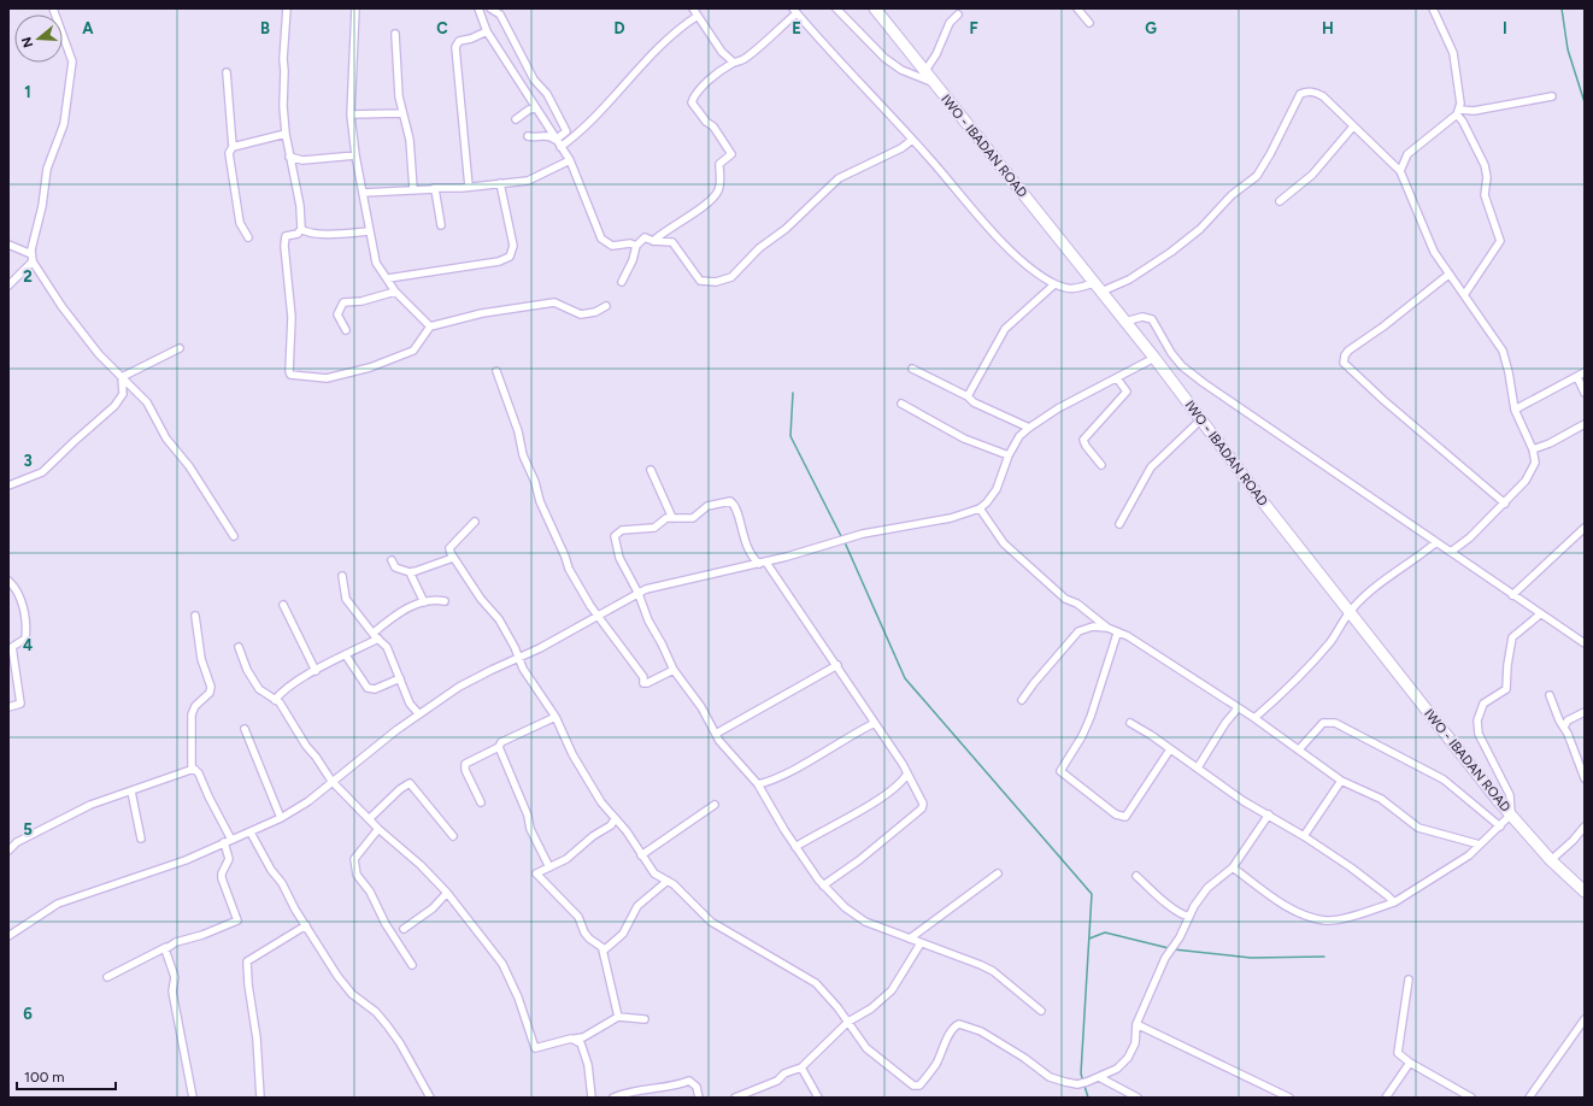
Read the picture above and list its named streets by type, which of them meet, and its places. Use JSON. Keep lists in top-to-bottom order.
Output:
{
  "streets": {
    "main road": ["IWO - IBADAN ROAD"]
  },
  "scale_bar": "100 m",
  "north": "left",
  "grid": {
    "columns": [
      "A",
      "B",
      "C",
      "D",
      "E",
      "F",
      "G",
      "H",
      "I"
    ],
    "rows": [
      "1",
      "2",
      "3",
      "4",
      "5",
      "6"
    ]
  }
}
